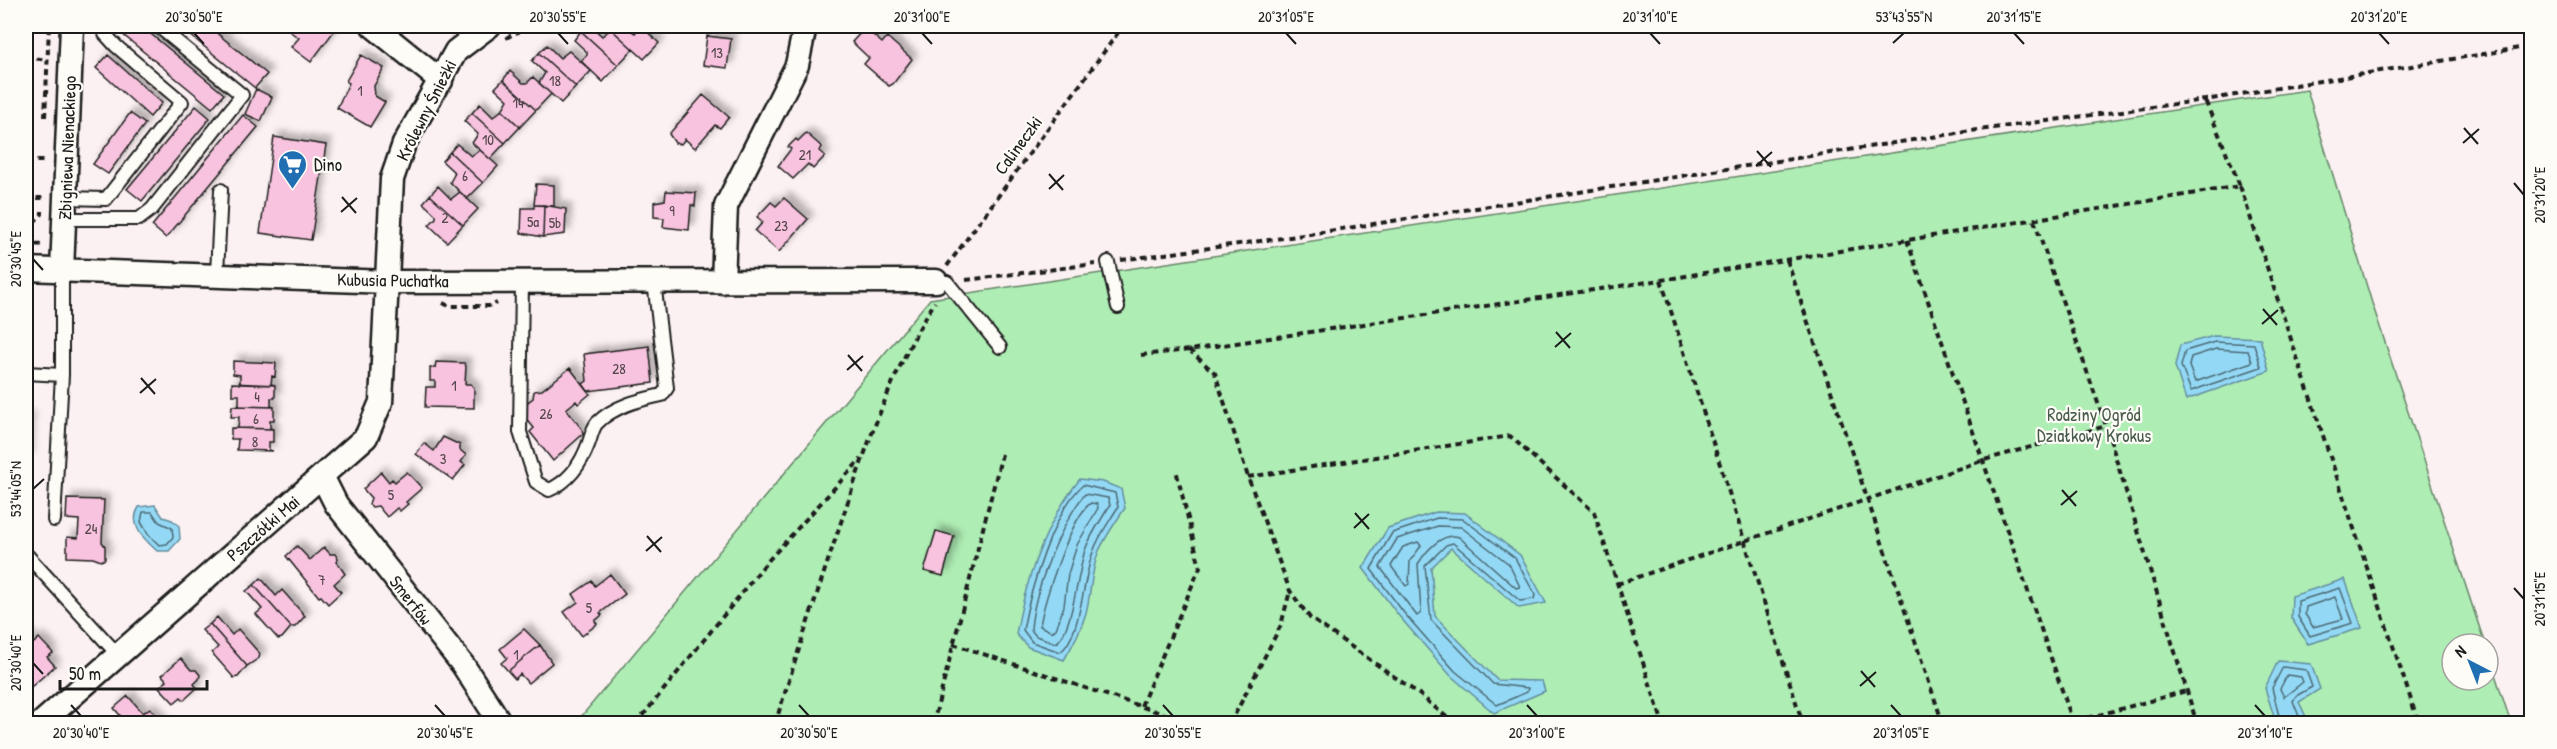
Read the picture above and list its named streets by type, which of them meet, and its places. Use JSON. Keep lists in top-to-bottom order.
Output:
{
  "streets": {
    "street": [
      "Królewny Śnieżki",
      "Zbigniewa Nienackiego",
      "Kubusia Puchatka",
      "Pszczółki Mai",
      "Smerfów"
    ],
    "path": ["Calineczki"]
  },
  "crossings": [
    ["Królewny Śnieżki", "Kubusia Puchatka"],
    ["Królewny Śnieżki", "Pszczółki Mai"],
    ["Calineczki", "Kubusia Puchatka"],
    ["Zbigniewa Nienackiego", "Kubusia Puchatka"],
    ["Kubusia Puchatka", "Pszczółki Mai"],
    ["Pszczółki Mai", "Smerfów"]
  ],
  "parks": ["Rodziny Ogród Działkowy Krokus"],
  "places": {
    "supermarket": ["Dino"]
  },
  "house_numbers": [
    "13",
    "18",
    "1",
    "14",
    "10",
    "21",
    "6",
    "9",
    "2",
    "5a",
    "5b",
    "23",
    "28",
    "1",
    "4",
    "26",
    "6",
    "8",
    "3",
    "5",
    "24",
    "7",
    "5",
    "1"
  ],
  "scale_bar": "50 m",
  "north": "top left",
  "coordinates": [
    "20°30'50\"E",
    "20°30'55\"E",
    "20°31'00\"E",
    "20°31'05\"E",
    "20°31'10\"E",
    "53°43'55\"N",
    "20°31'15\"E",
    "20°31'20\"E",
    "20°30'45\"E",
    "53°44'05\"N",
    "20°30'40\"E"
  ]
}
